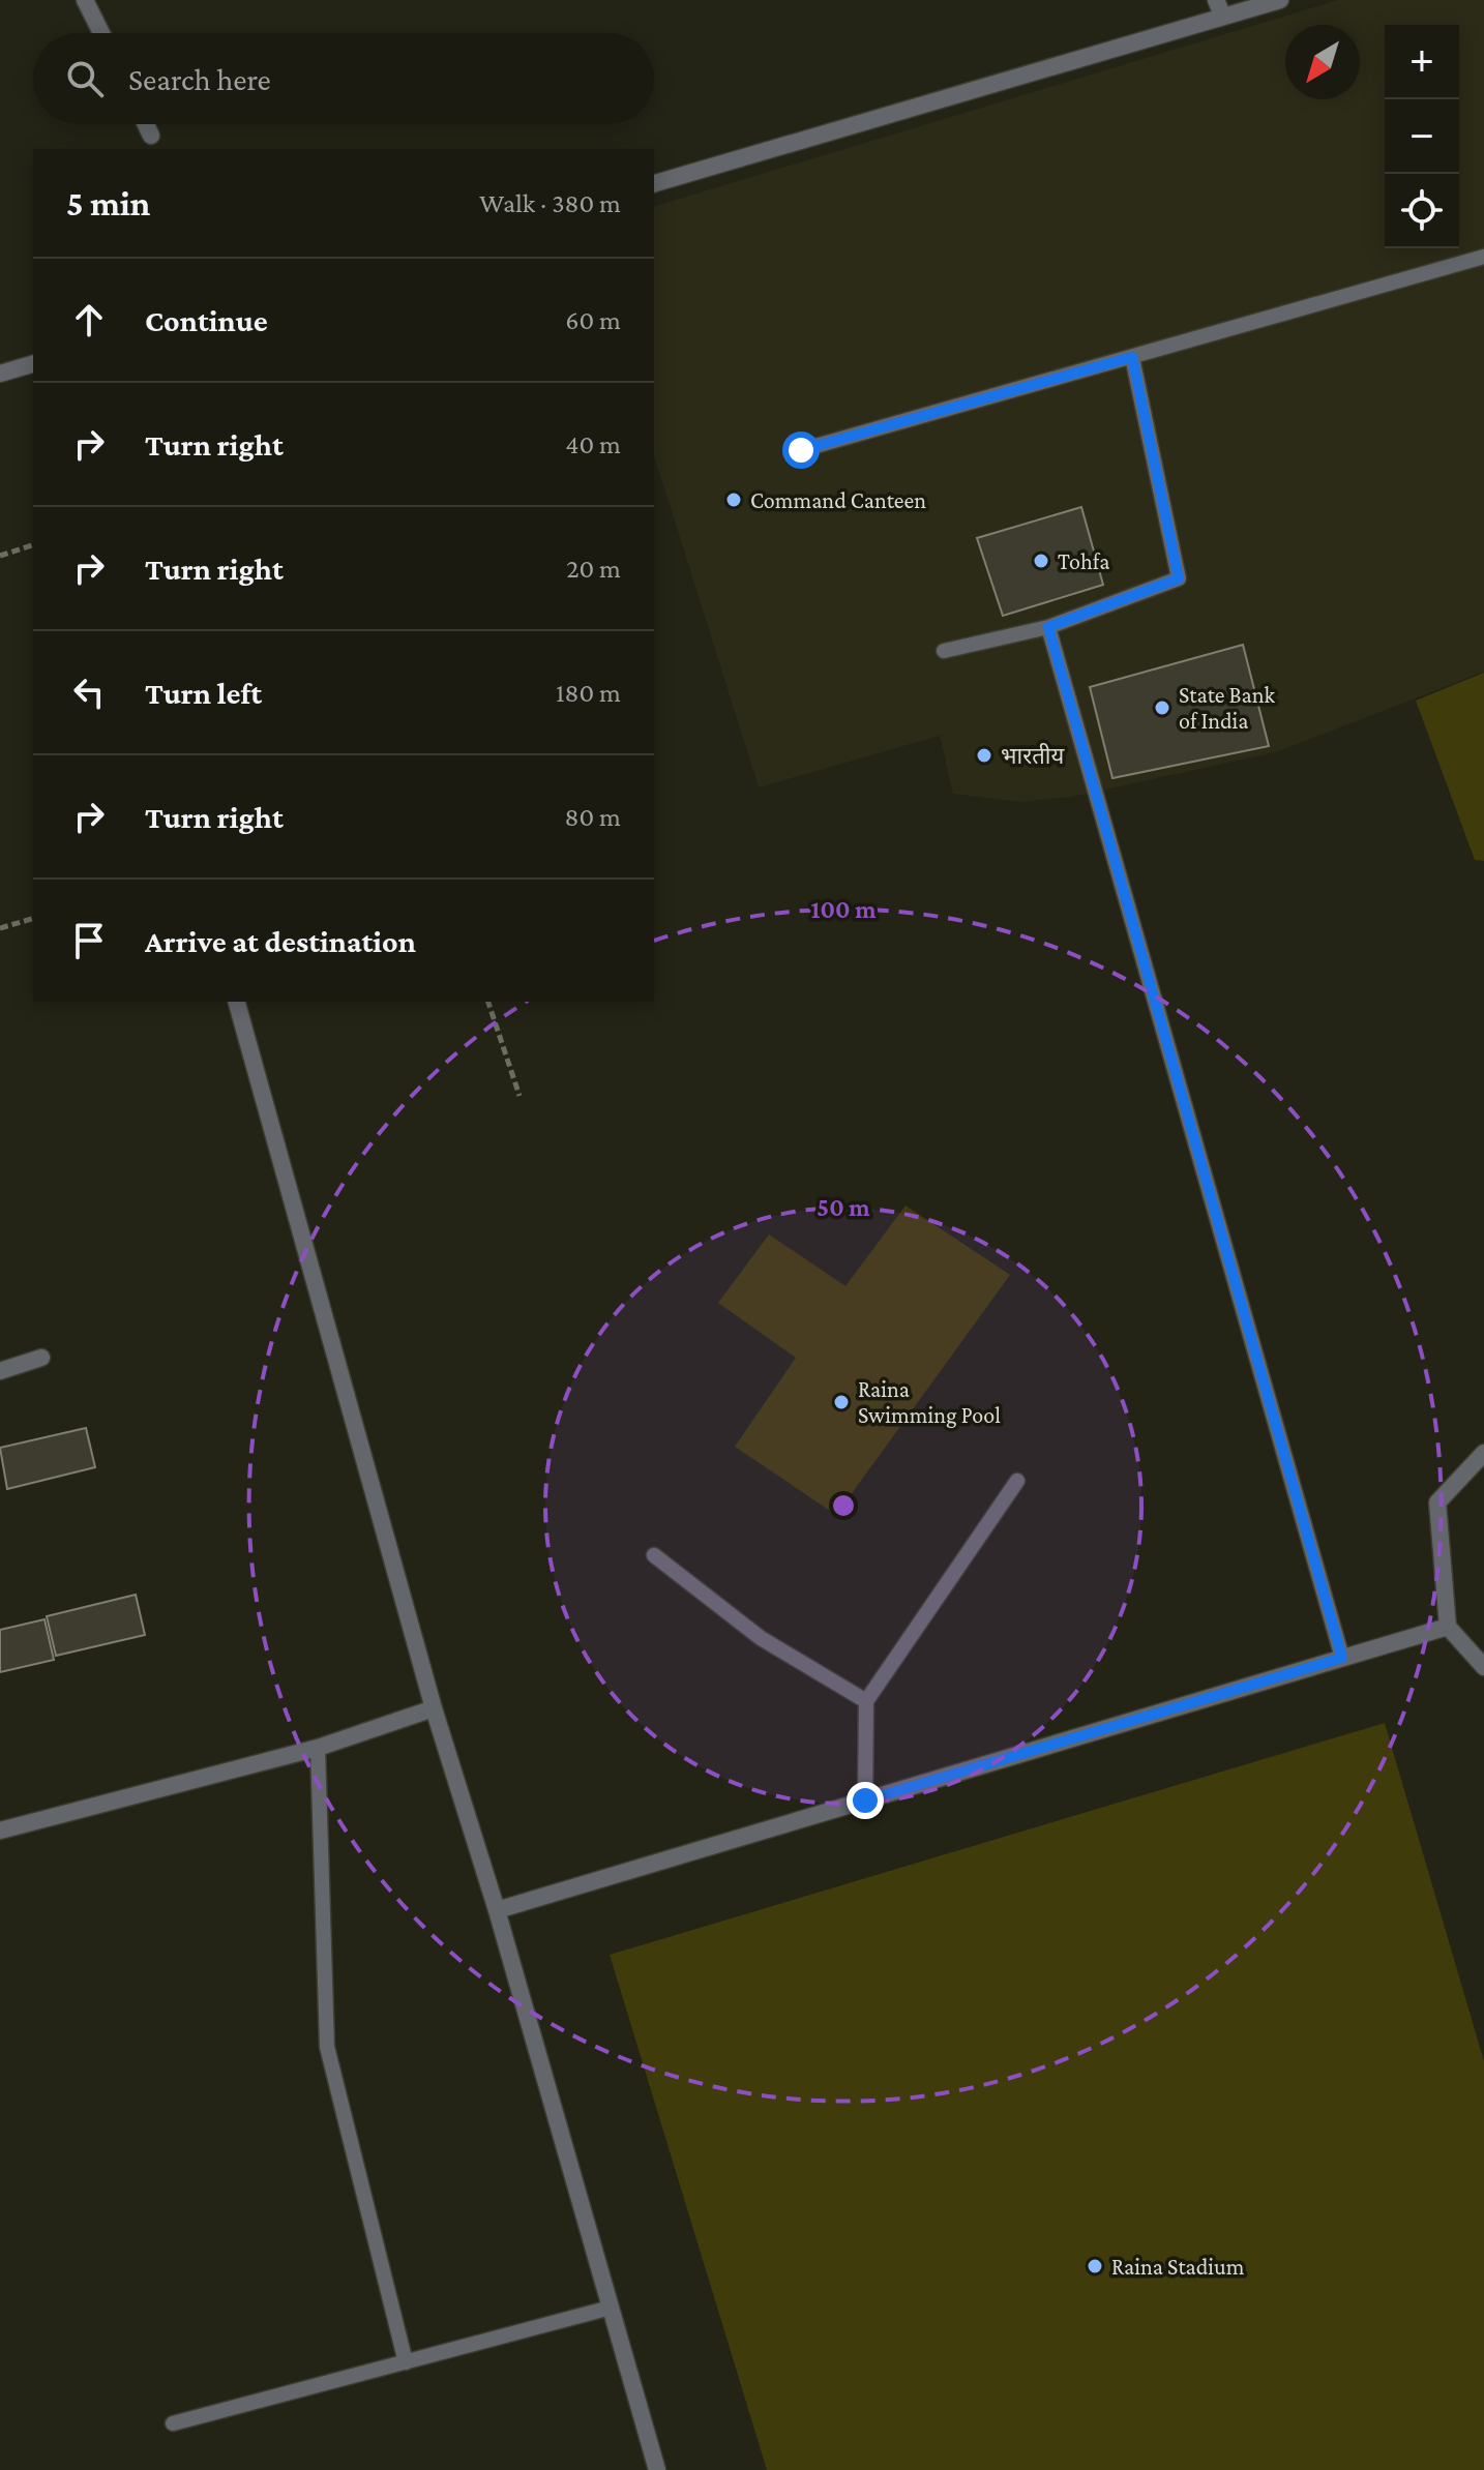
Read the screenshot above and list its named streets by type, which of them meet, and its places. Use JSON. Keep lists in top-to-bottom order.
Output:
{
  "places": [
    "Command Canteen",
    "Tohfa",
    "State Bank of India",
    "भारतीय",
    "Raina Swimming Pool",
    "Raina Stadium"
  ],
  "north": "bottom left",
  "page": {
    "map_buttons": ["+", "−"],
    "search": "Search here",
    "heading": ["5 min", "Walk · 380 m"],
    "list": [
      ["Continue", "60 m"],
      ["Turn right", "40 m"],
      ["Turn right", "20 m"],
      ["Turn left", "180 m"],
      ["Turn right", "80 m"],
      "Arrive at destination"
    ]
  },
  "rings": ["100 m", "50 m"]
}
